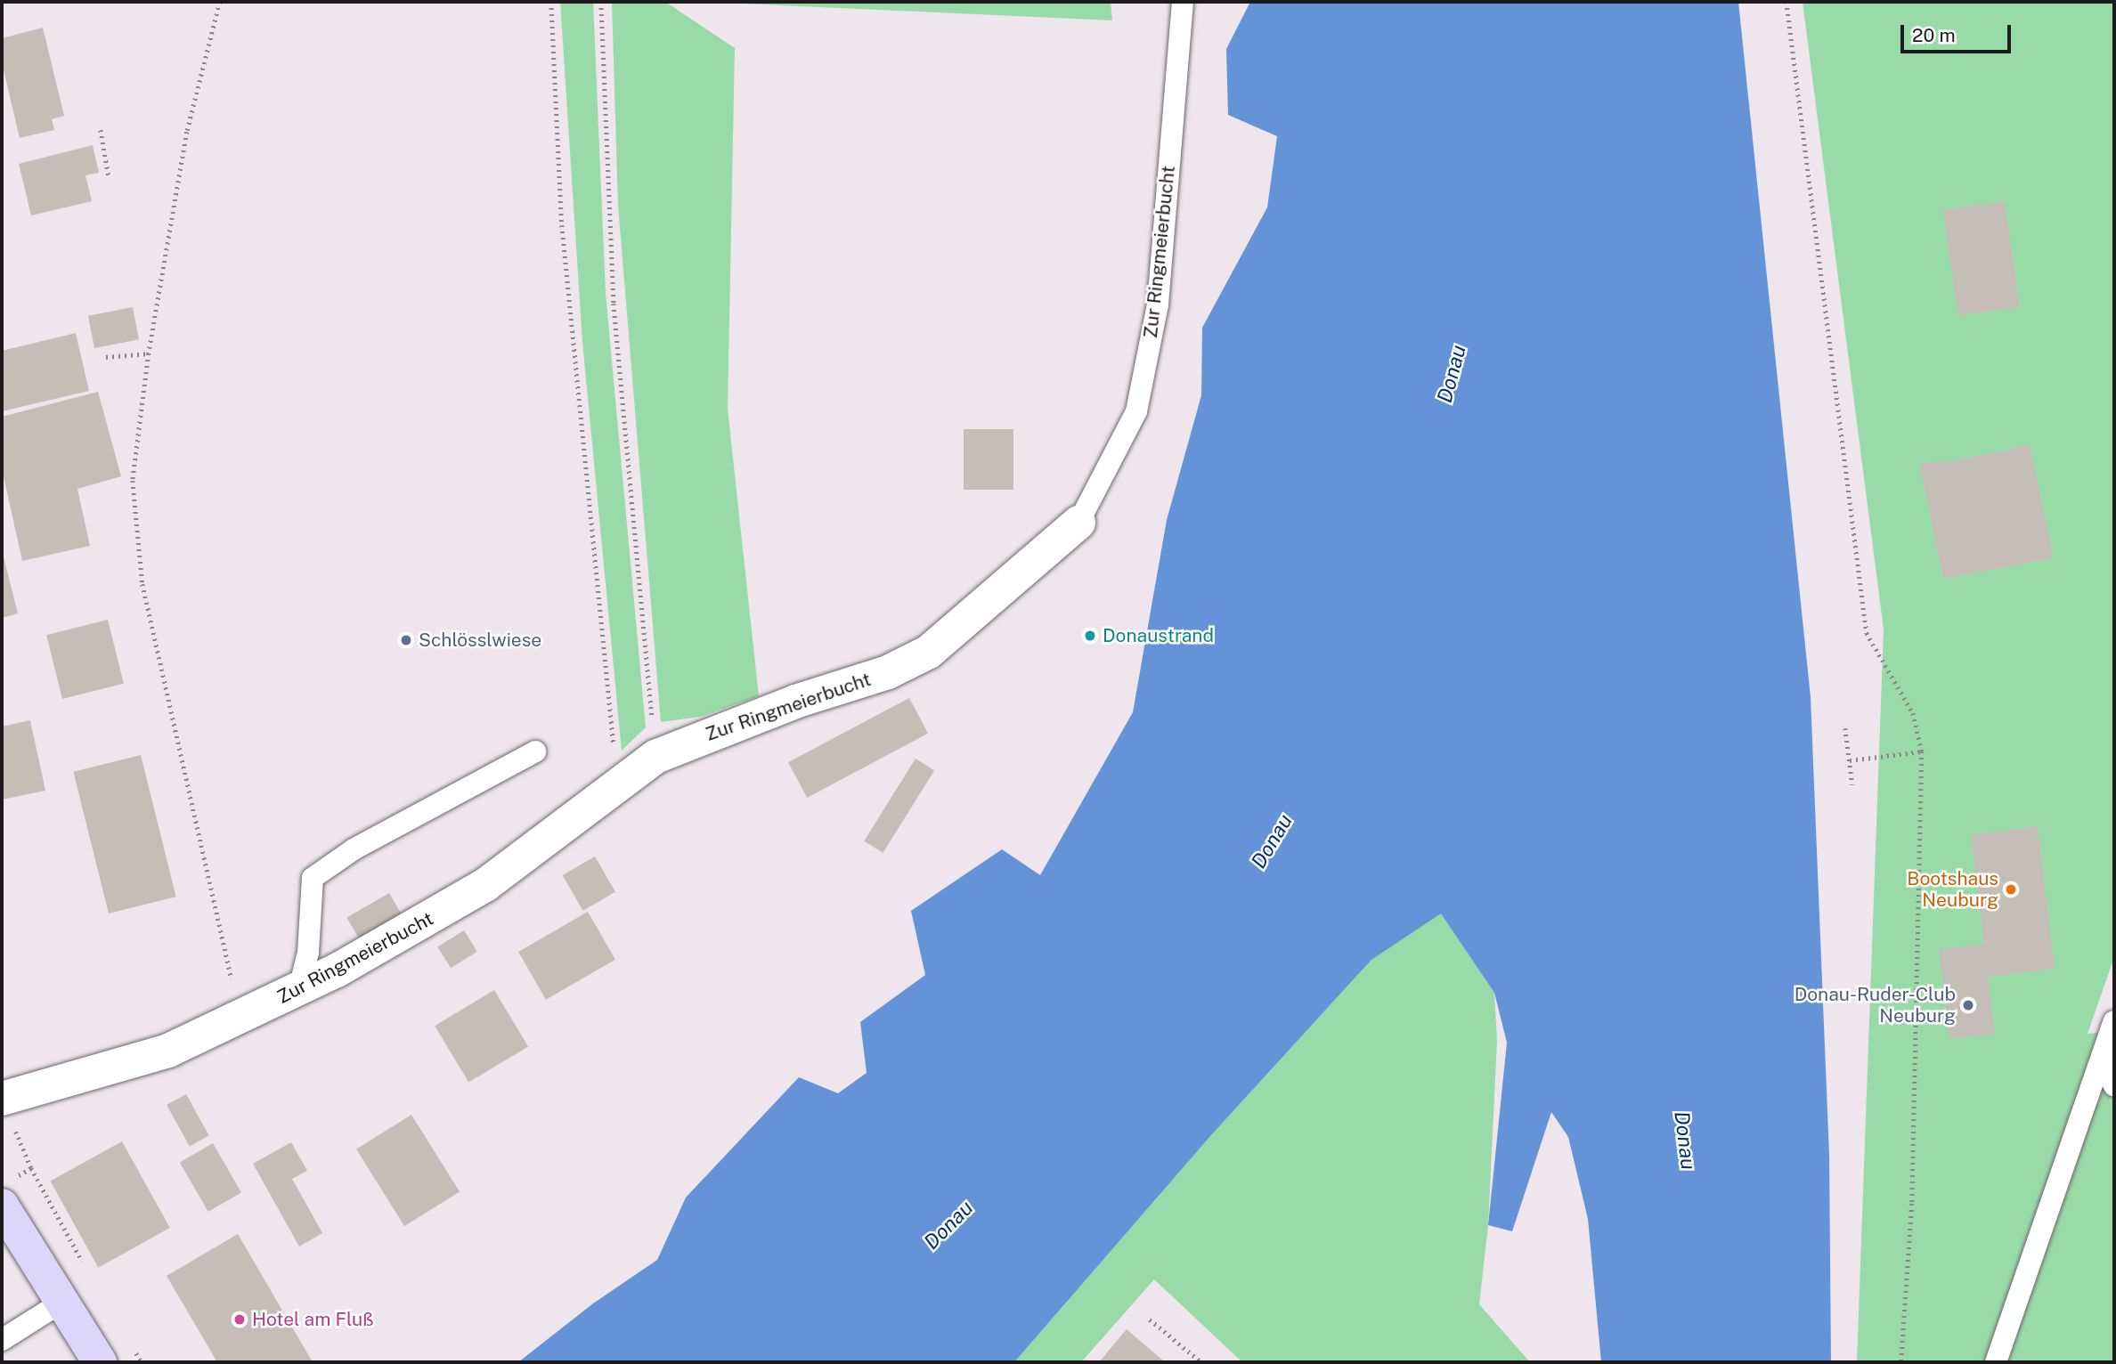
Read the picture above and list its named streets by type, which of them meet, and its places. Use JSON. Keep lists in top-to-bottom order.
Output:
{
  "streets": {
    "street": ["Zur Ringmeierbucht"]
  },
  "water": ["Donau"],
  "places": [
    "Donaustrand",
    "Schlösslwiese",
    "Bootshaus Neuburg",
    "Donau-Ruder-Club Neuburg",
    "Hotel am Fluß"
  ],
  "scale_bar": "20 m"
}
